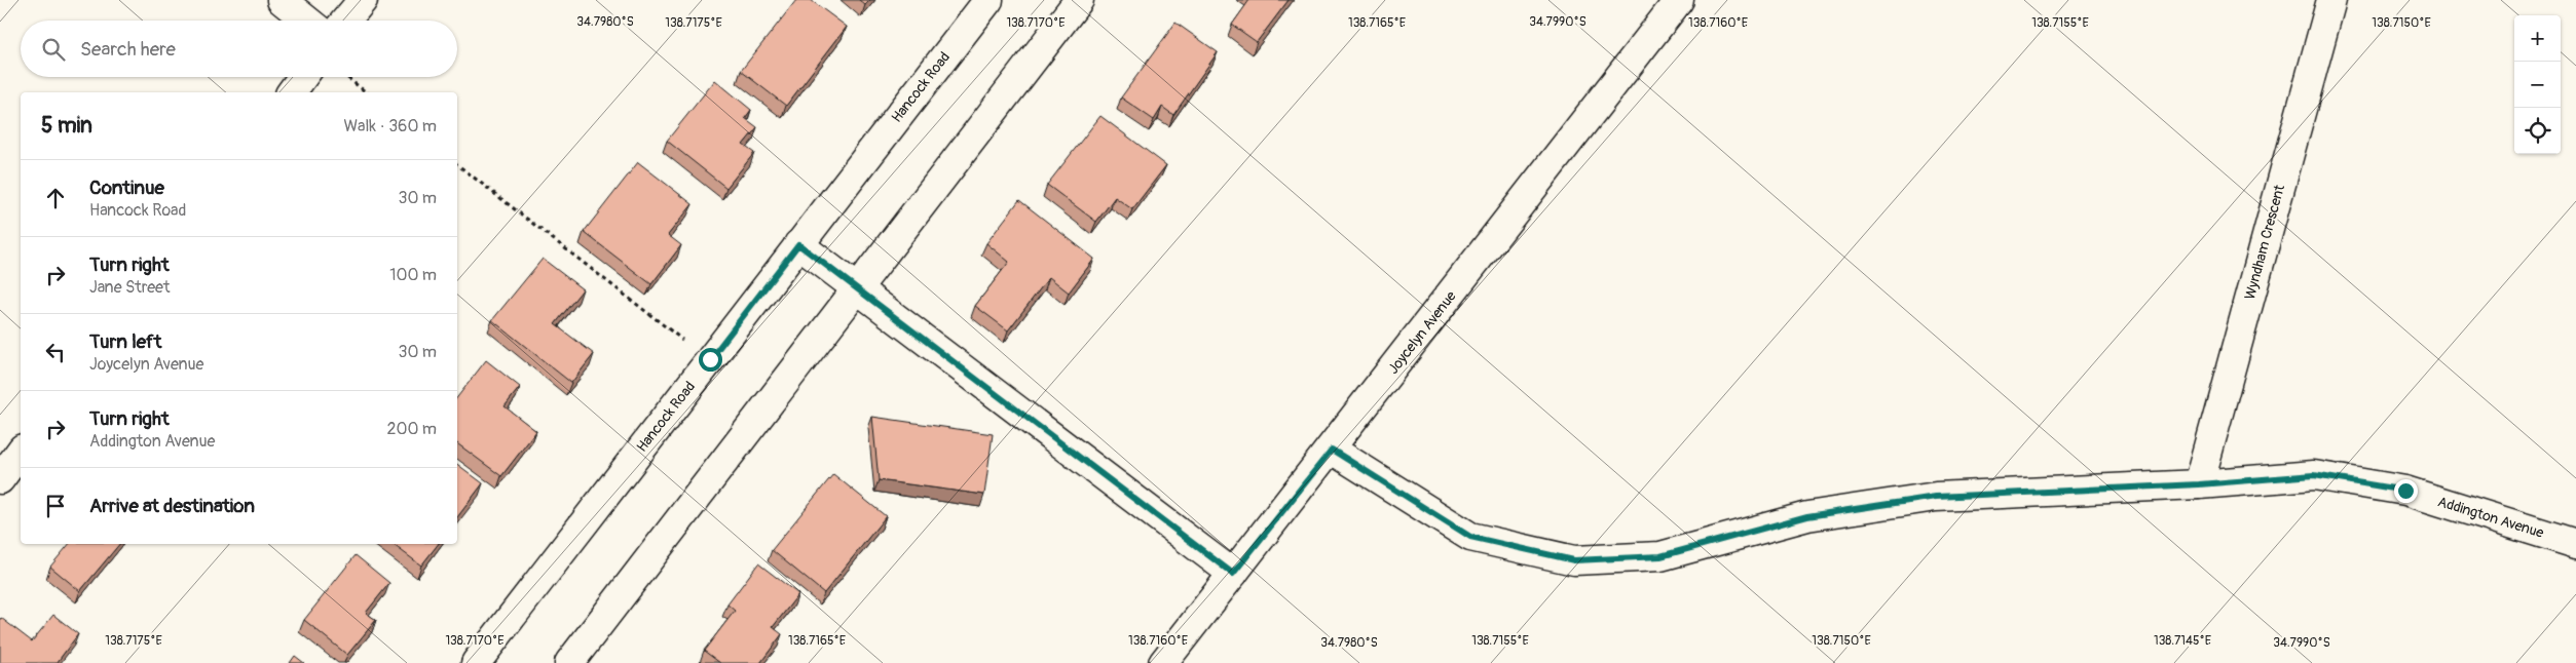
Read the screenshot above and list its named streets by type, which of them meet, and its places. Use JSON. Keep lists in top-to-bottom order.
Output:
{
  "streets": {
    "street": [
      "Hancock Road",
      "Wyndham Crescent",
      "Joycelyn Avenue",
      "Addington Avenue"
    ]
  },
  "crossings": [
    ["Wyndham Crescent", "Addington Avenue"],
    ["Joycelyn Avenue", "Addington Avenue"]
  ],
  "page": {
    "map_buttons": ["+", "−"],
    "search": "Search here",
    "heading": ["5 min", "Walk · 360 m"],
    "list": [
      ["Continue", "Hancock Road", "30 m"],
      ["Turn right", "Jane Street", "100 m"],
      ["Turn left", "Joycelyn Avenue", "30 m"],
      ["Turn right", "Addington Avenue", "200 m"],
      "Arrive at destination"
    ]
  },
  "coordinates": [
    "34.7980°S",
    "34.7990°S",
    "138.7175°E",
    "138.7170°E",
    "138.7165°E",
    "138.7160°E",
    "138.7155°E",
    "138.7150°E",
    "138.7145°E"
  ]
}
